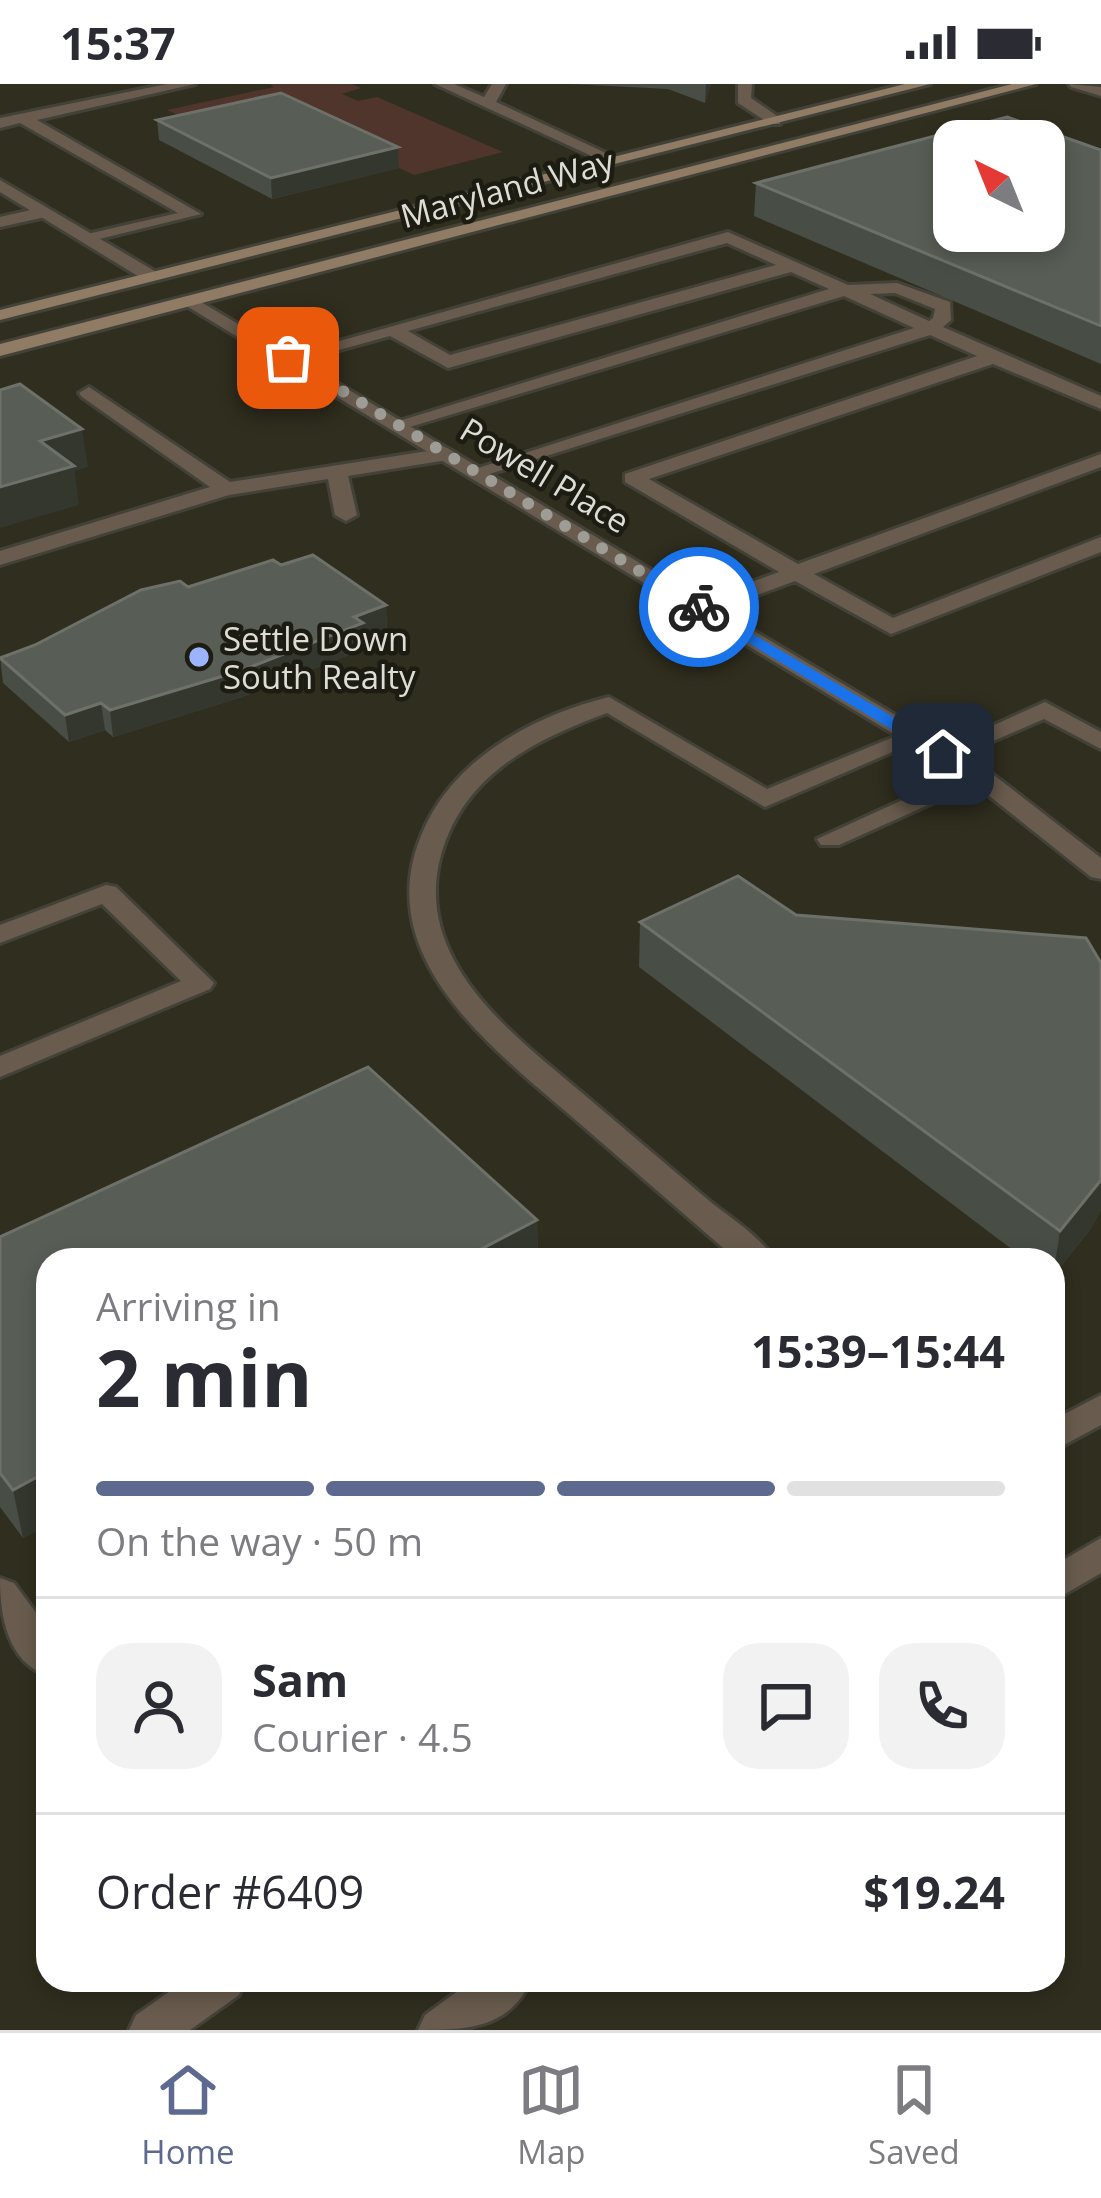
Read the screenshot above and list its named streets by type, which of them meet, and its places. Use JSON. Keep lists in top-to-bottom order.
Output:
{
  "streets": {
    "main road": ["Maryland Way"],
    "street": ["Powell Place"]
  },
  "crossings": [
    ["Maryland Way", "Powell Place"]
  ],
  "places": ["Settle Down South Realty"],
  "north": "top left",
  "page": {
    "status": "15:37",
    "heading": ["2 min", "Arriving in", "15:39–15:44"],
    "panel": [
      "Sam",
      "Courier · 4.5",
      "Order #6409",
      "$19.24"
    ],
    "bar": "On the way · 50 m",
    "tabs": ["Home", "Map", "Saved"]
  }
}
